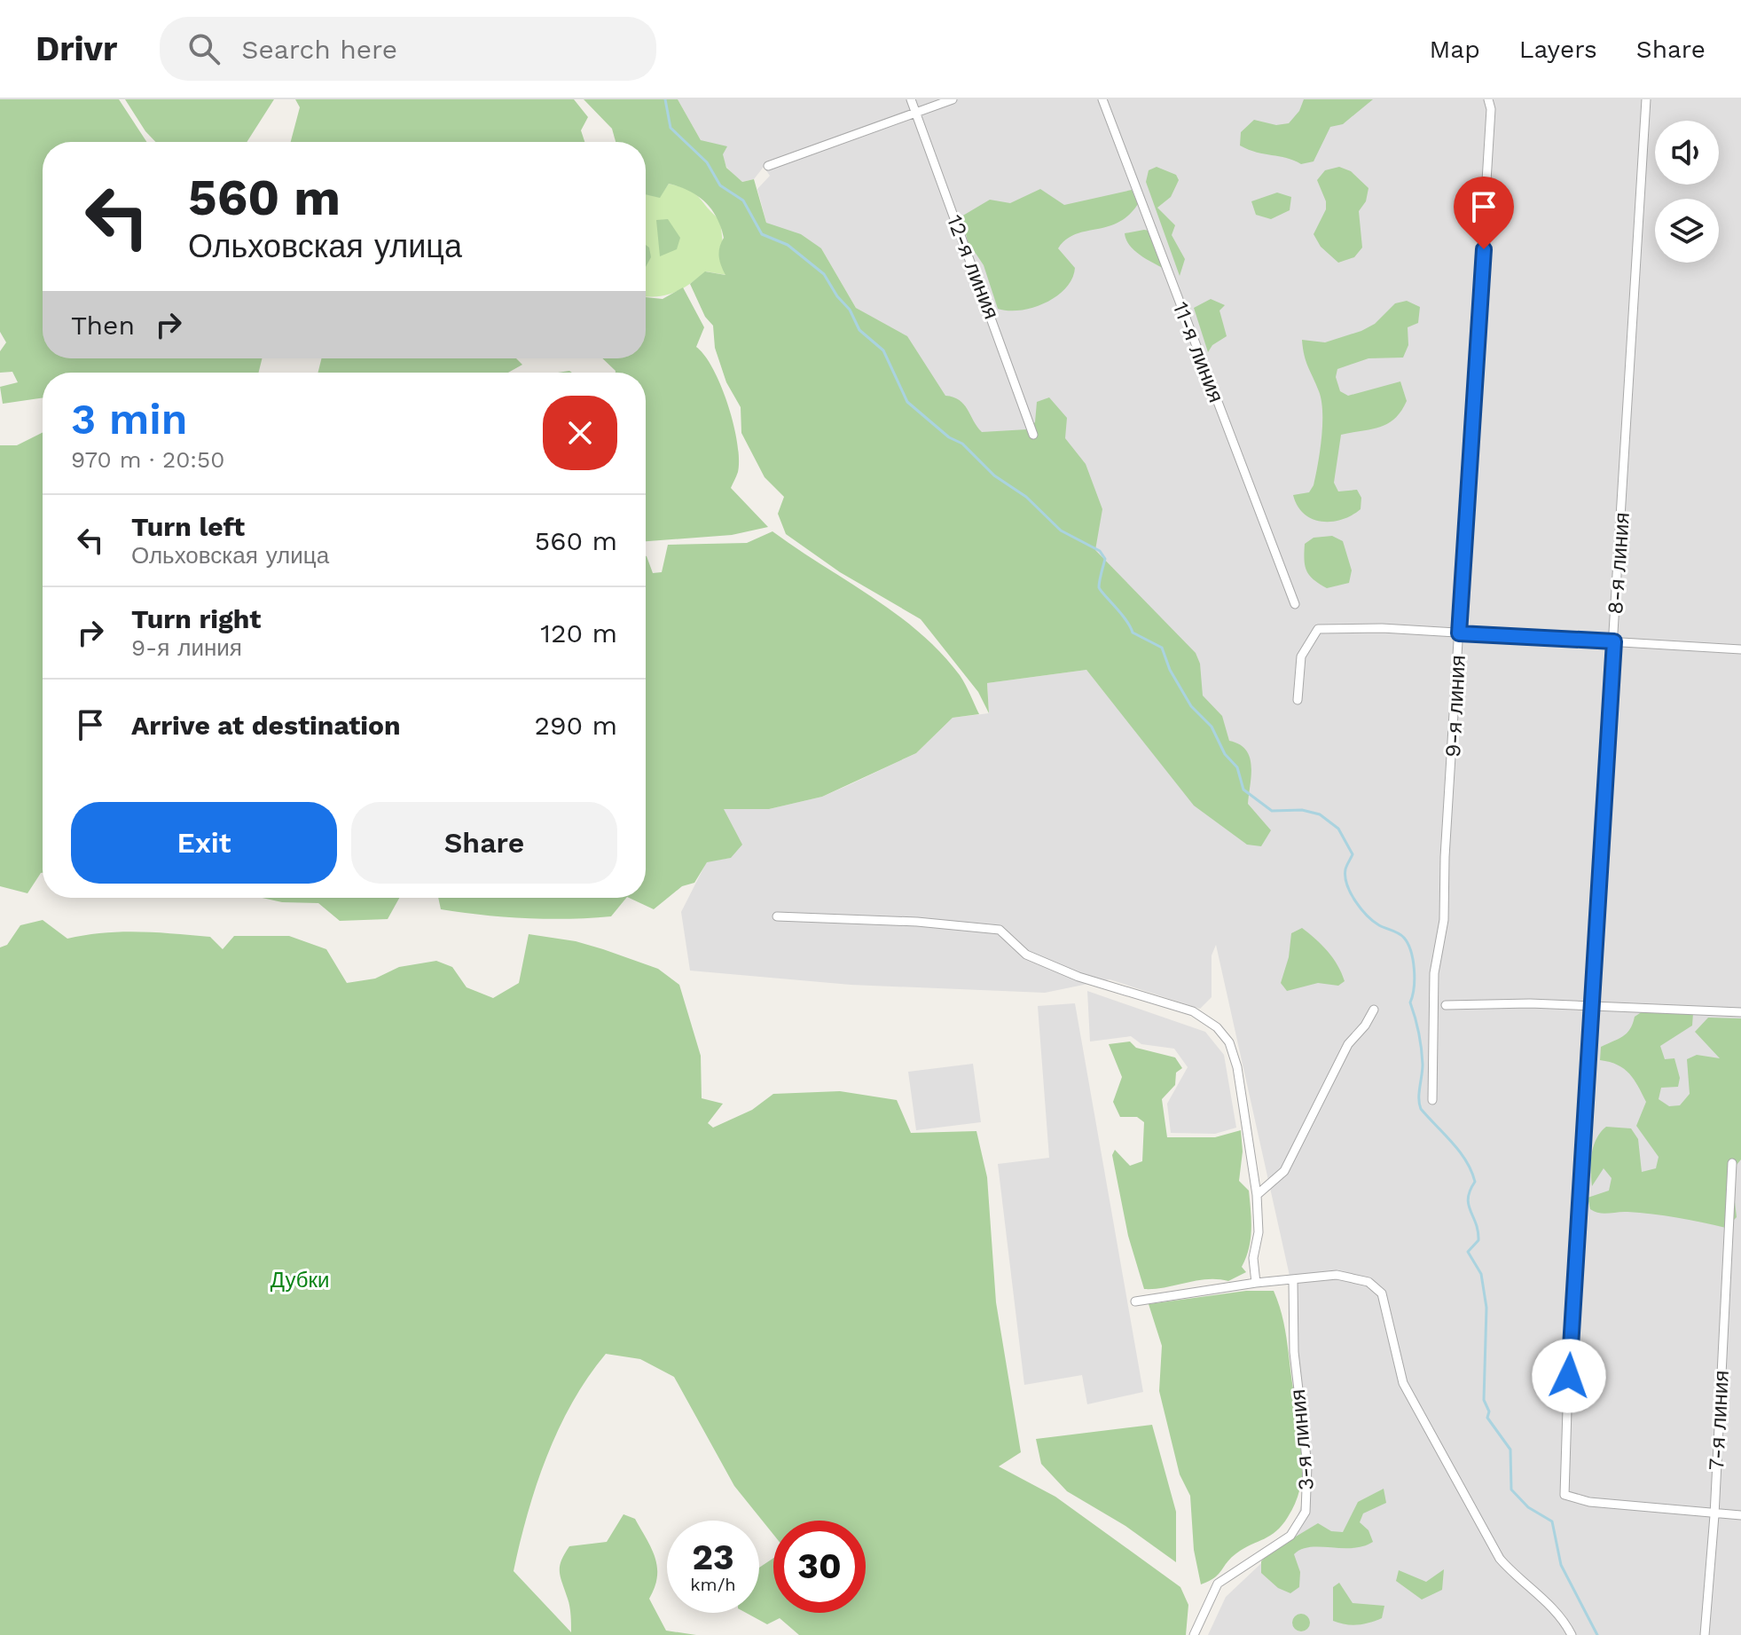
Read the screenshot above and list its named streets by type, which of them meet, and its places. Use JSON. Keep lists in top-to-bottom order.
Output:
{
  "streets": {
    "street": [
      "12-я линия",
      "11-я линия",
      "8-я линия",
      "9-я линия",
      "7-я линия",
      "3-я линия"
    ]
  },
  "crossings": [
    ["8-я линия", "7-я линия"]
  ],
  "parks": ["Дубки"],
  "page": {
    "header": "Drivr",
    "search": "Search here",
    "nav": ["Map", "Layers", "Share"],
    "turn": ["560 m", "Ольховская улица"],
    "then": "Then",
    "heading": ["3 min", "970 m · 20:50"],
    "list": [
      {
        "name": "Turn left",
        "note": "Ольховская улица",
        "value": "560 m"
      },
      {
        "name": "Turn right",
        "note": "9-я линия",
        "value": "120 m"
      },
      {
        "name": "Arrive at destination",
        "value": "290 m"
      }
    ],
    "buttons": ["Exit", "Share"],
    "speed": "23 km/h",
    "limit": "30"
  }
}
